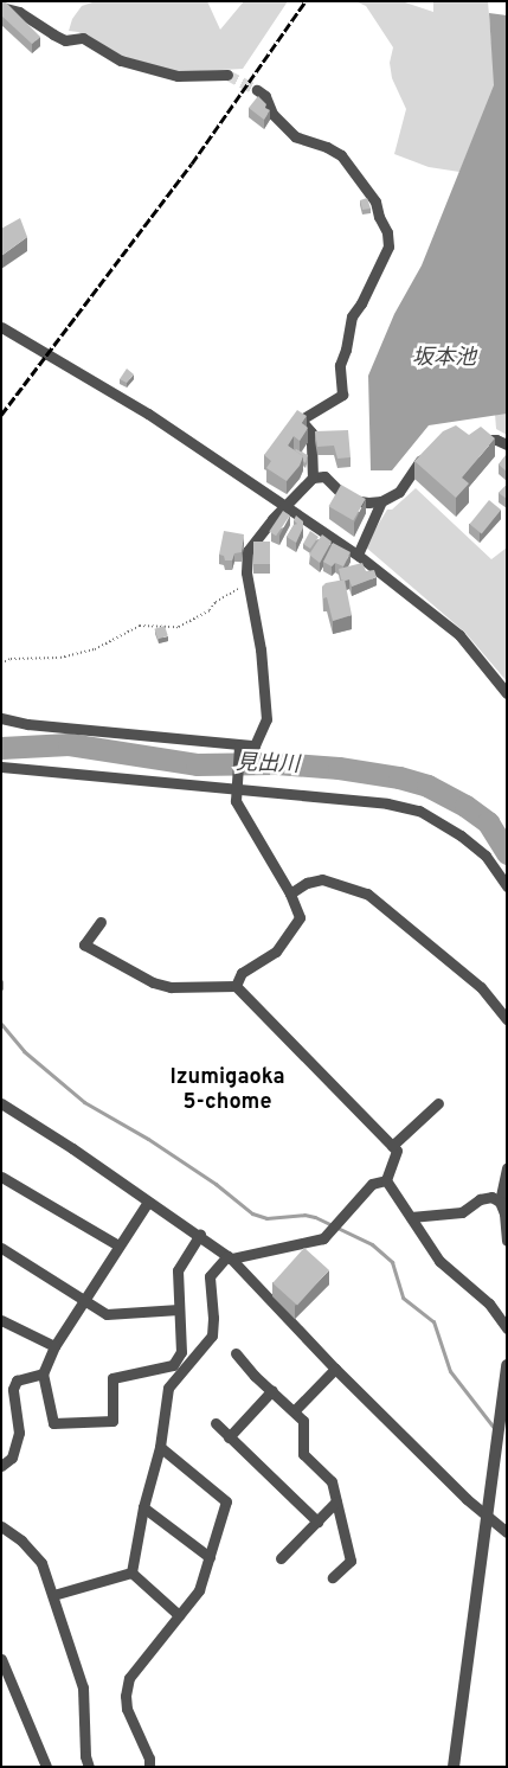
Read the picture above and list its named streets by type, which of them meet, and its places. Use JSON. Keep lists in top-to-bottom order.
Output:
{
  "districts": ["Izumigaoka 5-chome"],
  "water": ["坂本池", "見出川"]
}
